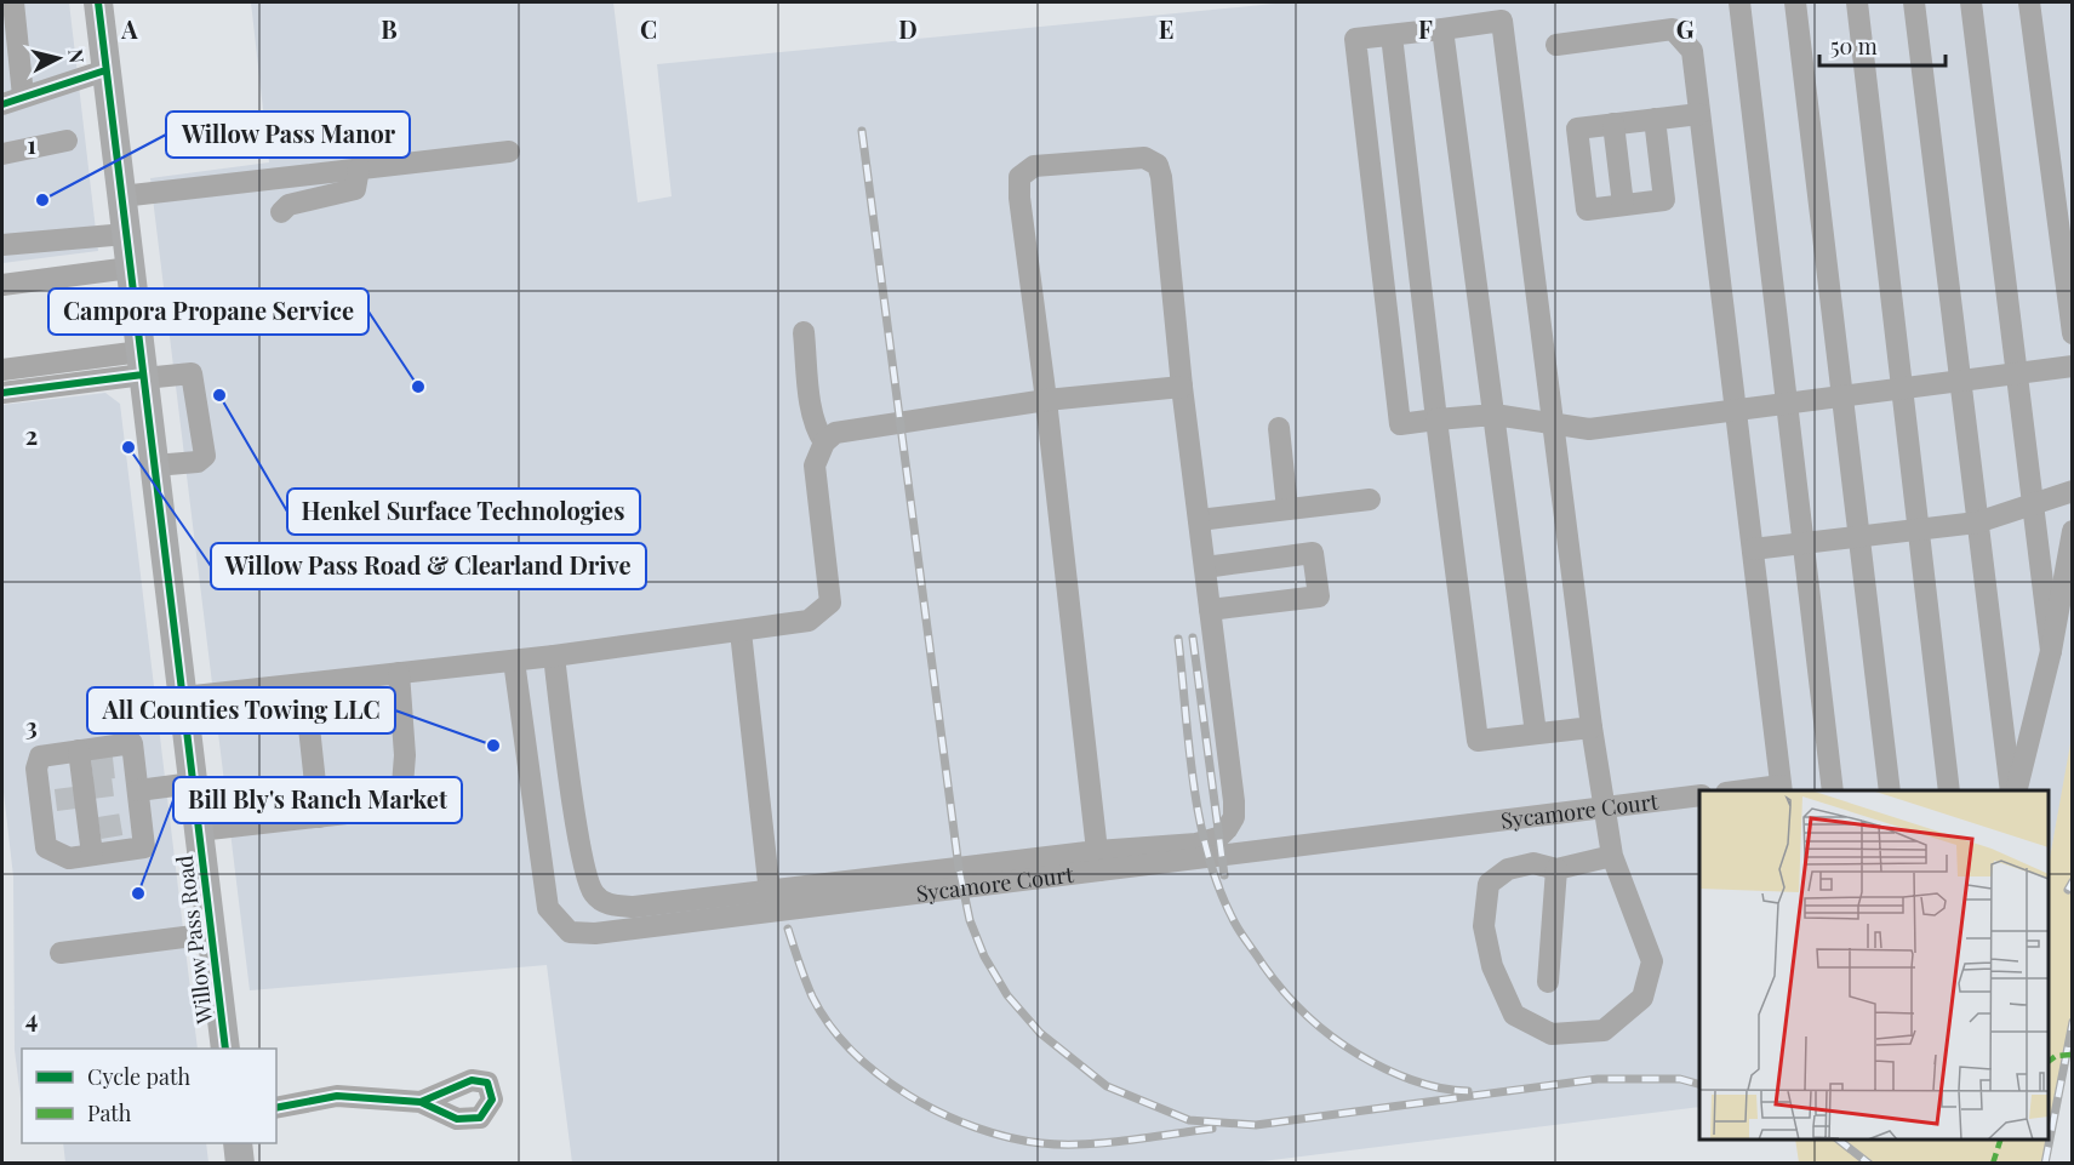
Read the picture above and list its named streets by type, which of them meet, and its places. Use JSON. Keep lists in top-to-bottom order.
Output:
{
  "streets": {
    "main road": ["Willow Pass Road"],
    "street": ["Sycamore Court"]
  },
  "places": [
    "Willow Pass Manor",
    "Campora Propane Service",
    "Henkel Surface Technologies",
    "Willow Pass Road & Clearland Drive",
    "All Counties Towing LLC",
    "Bill Bly's Ranch Market"
  ],
  "legend": ["Cycle path", "Path"],
  "scale_bar": "50 m",
  "north": "right",
  "grid": {
    "columns": [
      "A",
      "B",
      "C",
      "D",
      "E",
      "F",
      "G"
    ],
    "rows": [
      "1",
      "2",
      "3",
      "4"
    ]
  }
}
